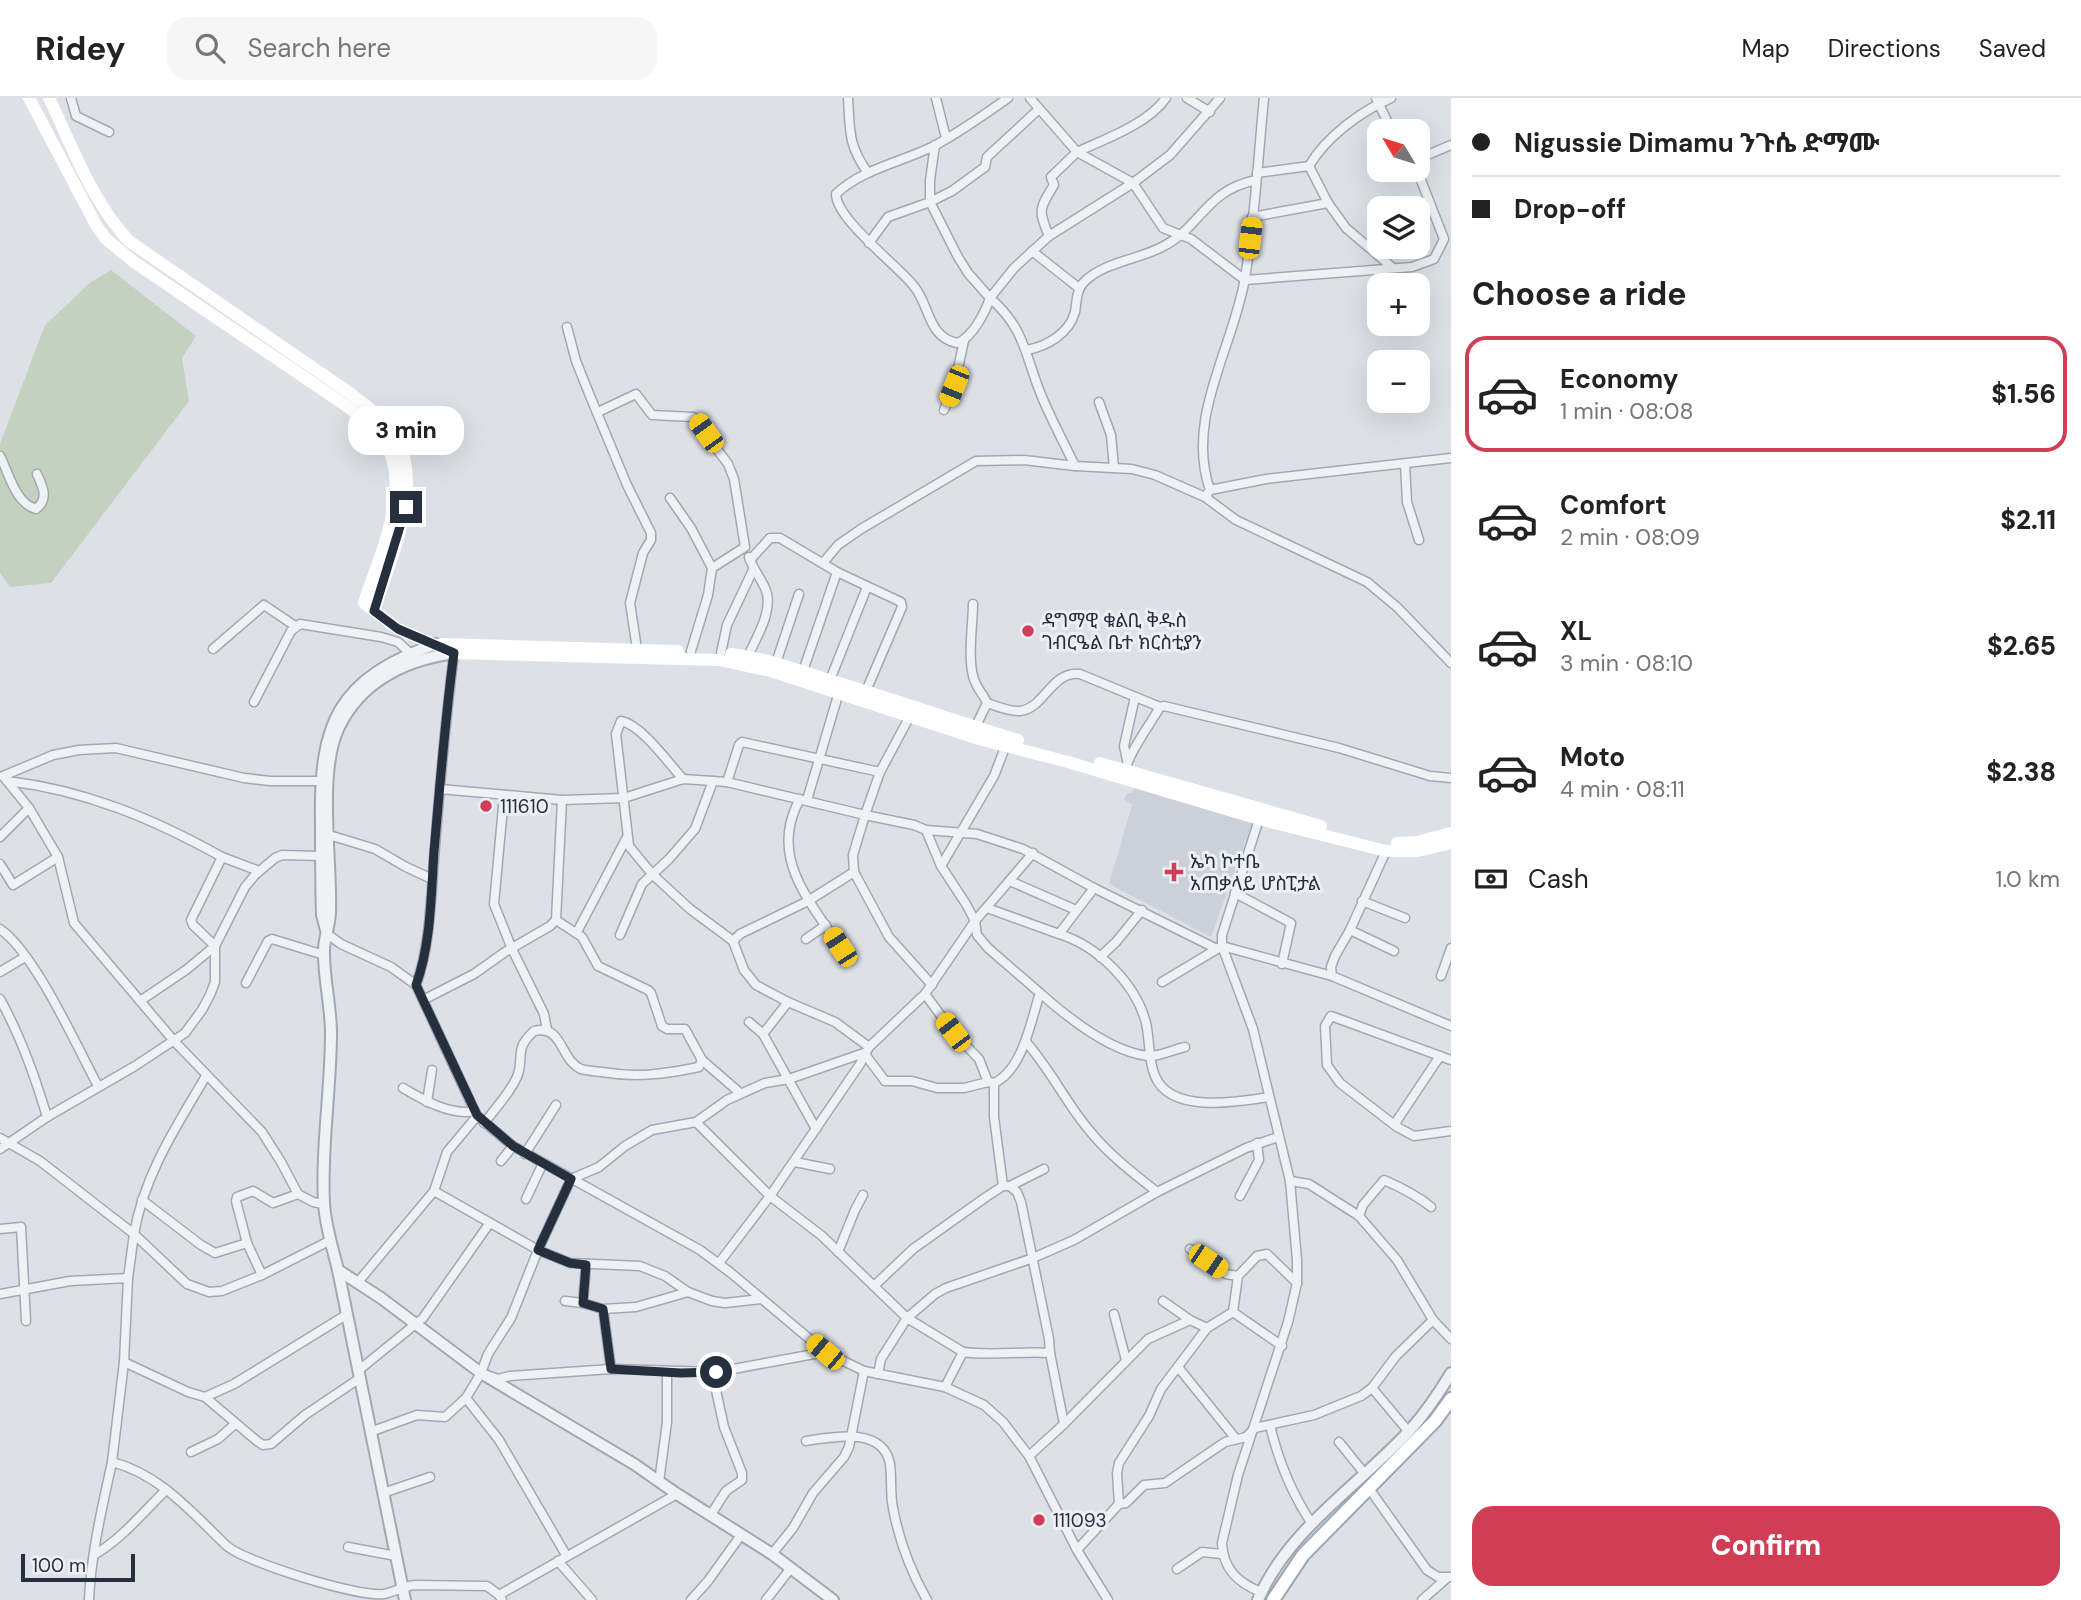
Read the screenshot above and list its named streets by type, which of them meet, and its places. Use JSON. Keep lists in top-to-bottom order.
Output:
{
  "places": {
    "other": ["ዳግማዊ ቁልቢ ቅዱስ ገብርዔል ቤተ ክርስቲያን", "111610", "111093"],
    "health": ["ኤካ ኮተቤ አጠቃላይ ሆስፒታል"]
  },
  "scale_bar": "100 m",
  "north": "top left",
  "page": {
    "header": "Ridey",
    "search": "Search here",
    "nav": ["Map", "Directions", "Saved"],
    "banner": ["Nigussie Dimamu ንጉሴ ድማሙ", "Drop-off"],
    "map_buttons": ["+", "−"],
    "heading": "Choose a ride",
    "list": [
      {
        "name": "Economy",
        "note": "1 min · 08:08",
        "value": "$1.56"
      },
      {
        "name": "Comfort",
        "note": "2 min · 08:09",
        "value": "$2.11"
      },
      {
        "name": "XL",
        "note": "3 min · 08:10",
        "value": "$2.65"
      },
      {
        "name": "Moto",
        "note": "4 min · 08:11",
        "value": "$2.38"
      }
    ],
    "bubble": "3 min",
    "pay": ["Cash", "1.0 km"],
    "buttons": "Confirm",
    "scale": "100 m"
  }
}
